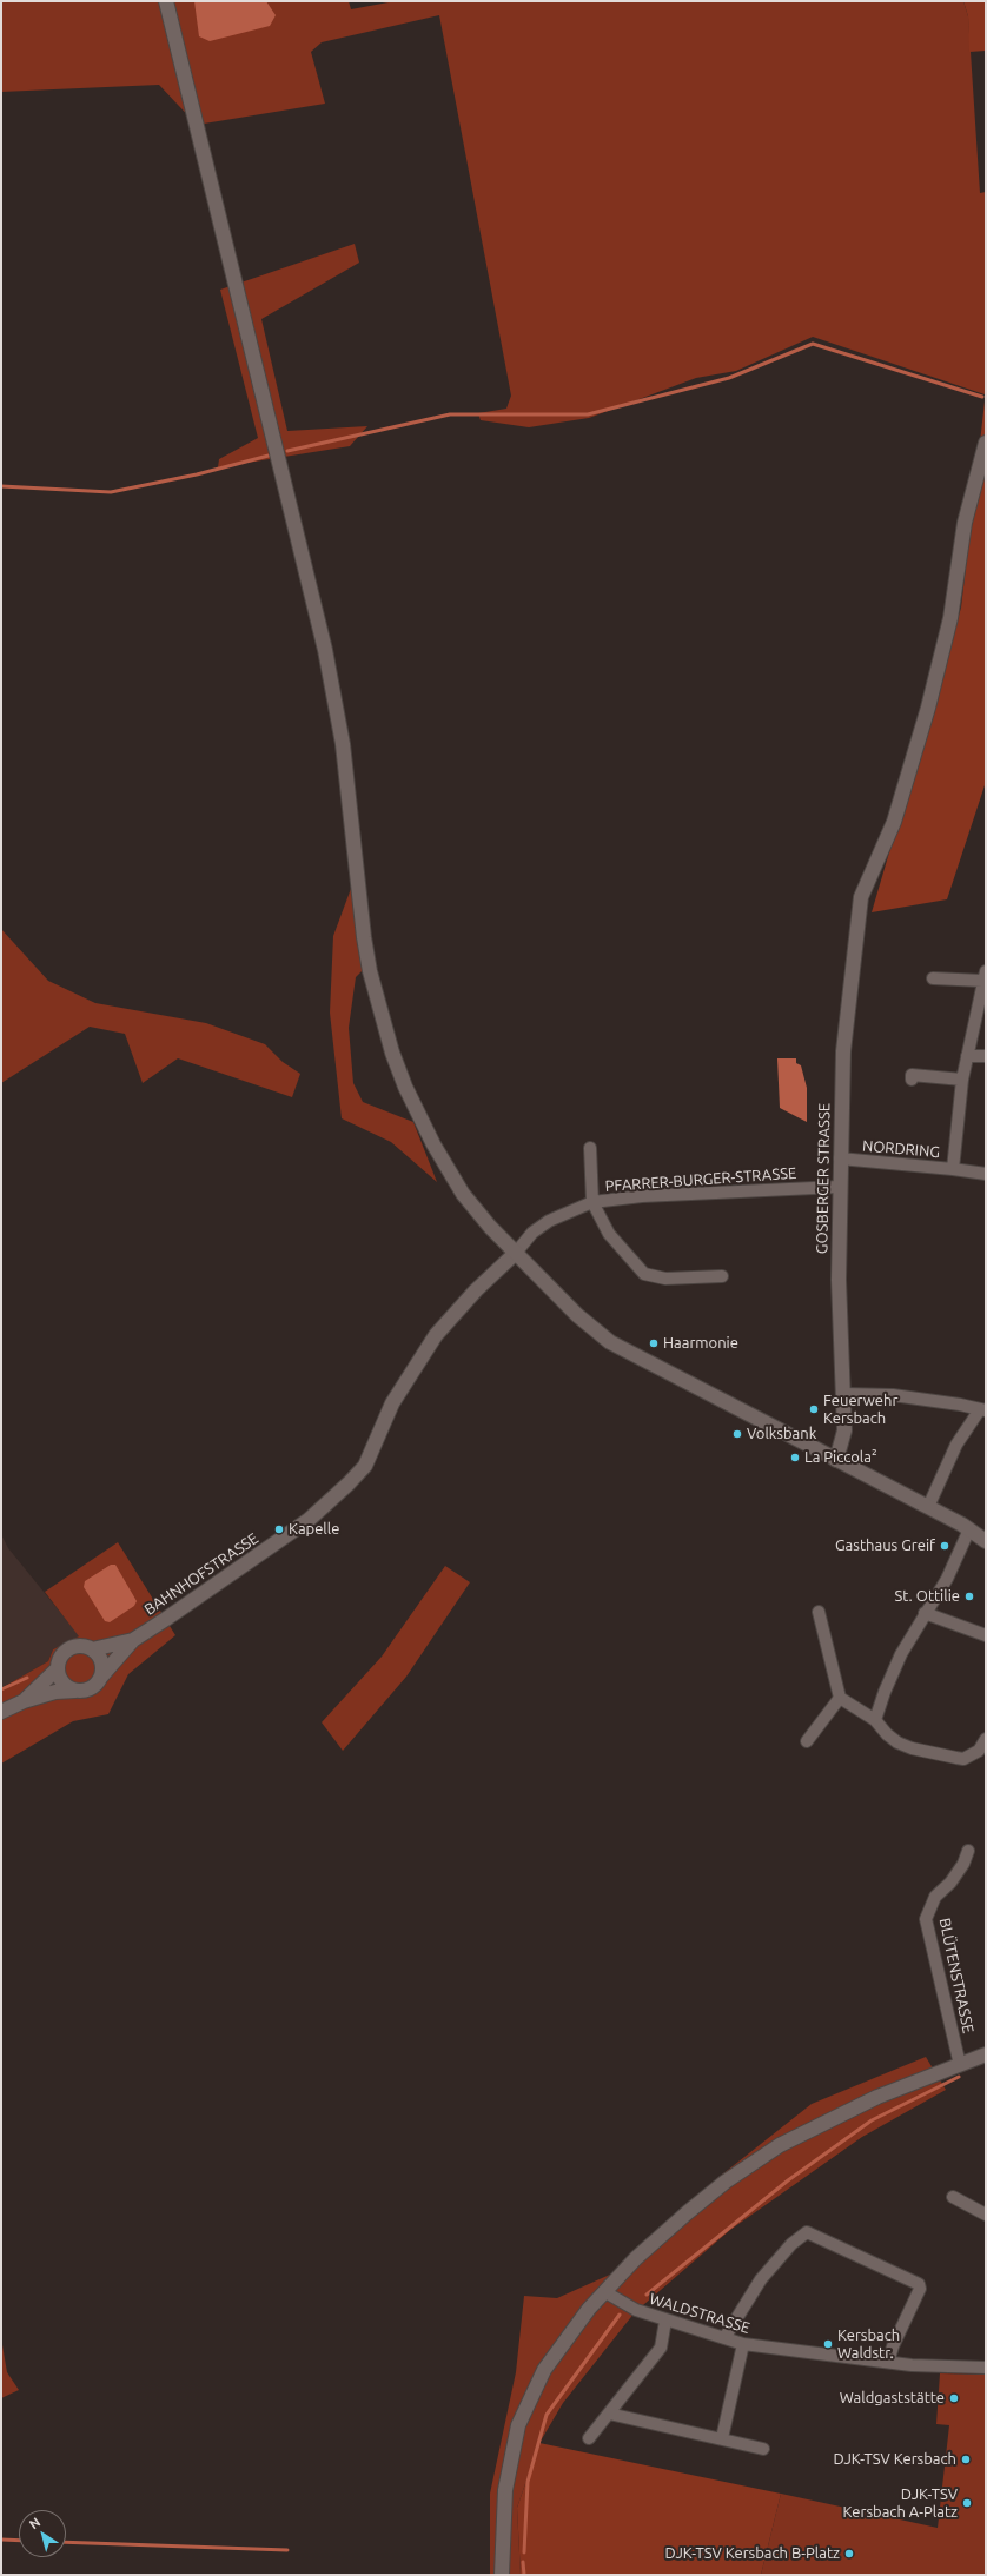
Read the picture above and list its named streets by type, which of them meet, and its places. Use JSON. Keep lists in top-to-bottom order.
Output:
{
  "streets": {
    "street": [
      "NORDRING",
      "GOSBERGER STRASSE",
      "PFARRER-BURGER-STRASSE",
      "BAHNHOFSTRASSE",
      "BLÜTENSTRASSE",
      "WALDSTRASSE"
    ]
  },
  "crossings": [
    ["NORDRING", "GOSBERGER STRASSE"],
    ["GOSBERGER STRASSE", "PFARRER-BURGER-STRASSE"],
    ["PFARRER-BURGER-STRASSE", "BAHNHOFSTRASSE"]
  ],
  "places": [
    "Haarmonie",
    "Feuerwehr Kersbach",
    "Volksbank",
    "La Piccola²",
    "Kapelle",
    "Gasthaus Greif",
    "St. Ottilie",
    "Kersbach Waldstr.",
    "Waldgaststätte",
    "DJK-TSV Kersbach",
    "DJK-TSV Kersbach A-Platz",
    "DJK-TSV Kersbach B-Platz"
  ],
  "north": "top left"
}
